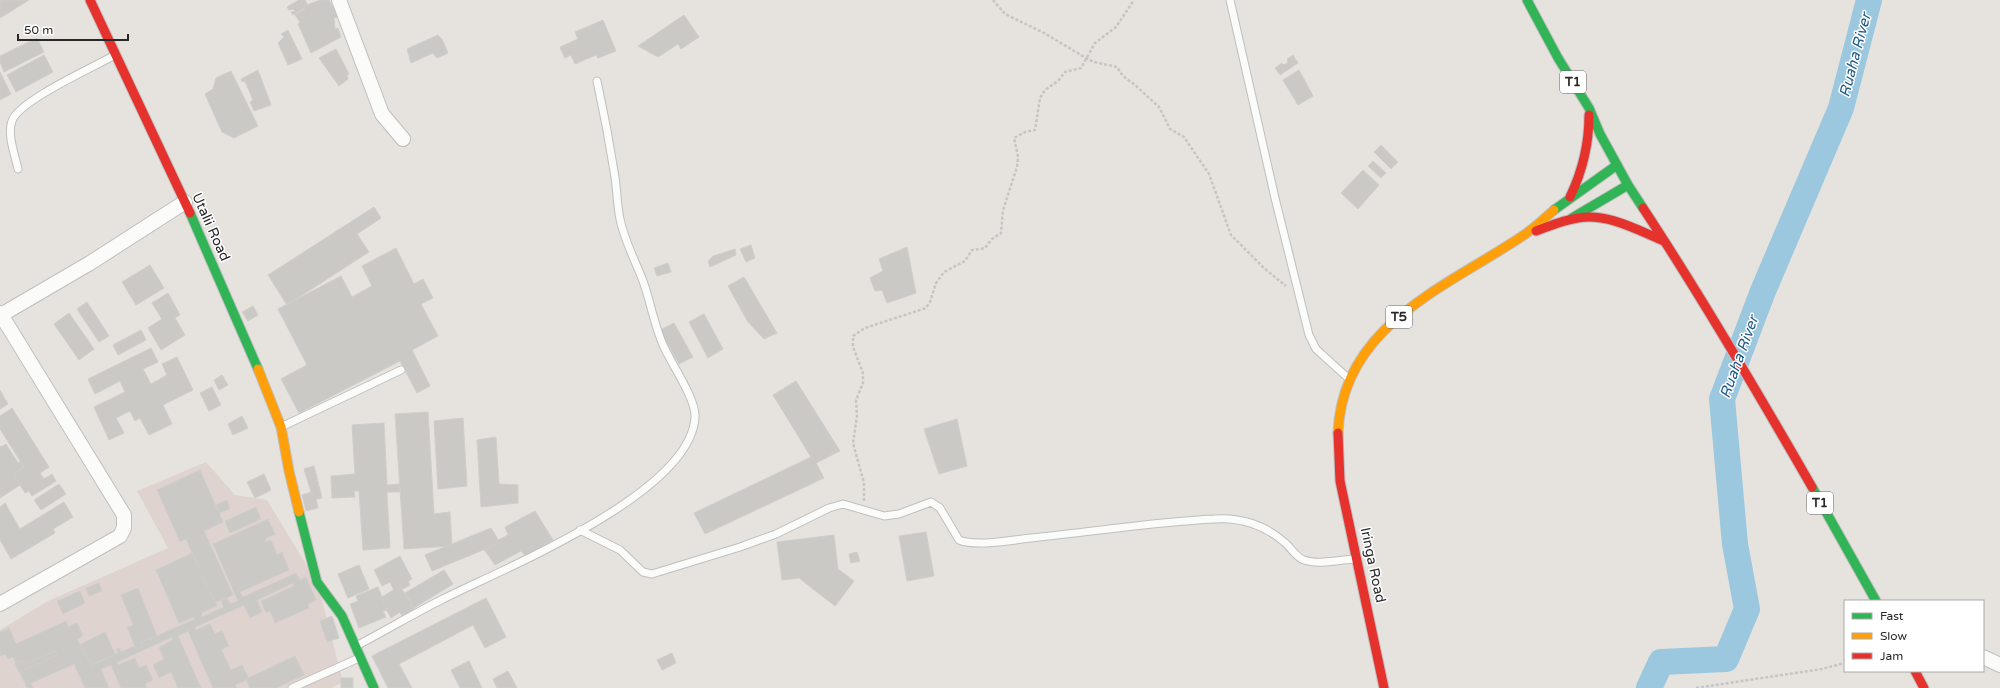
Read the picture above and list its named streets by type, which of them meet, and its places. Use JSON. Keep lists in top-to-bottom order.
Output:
{
  "streets": {
    "main road": [
      "T1",
      "Utalii Road",
      "T5",
      "Iringa Road"
    ]
  },
  "crossings": [
    ["T1", "T5"],
    ["T5", "Iringa Road"]
  ],
  "water": ["Ruaha River"],
  "legend": ["Fast", "Slow", "Jam"],
  "scale_bar": "50 m"
}
